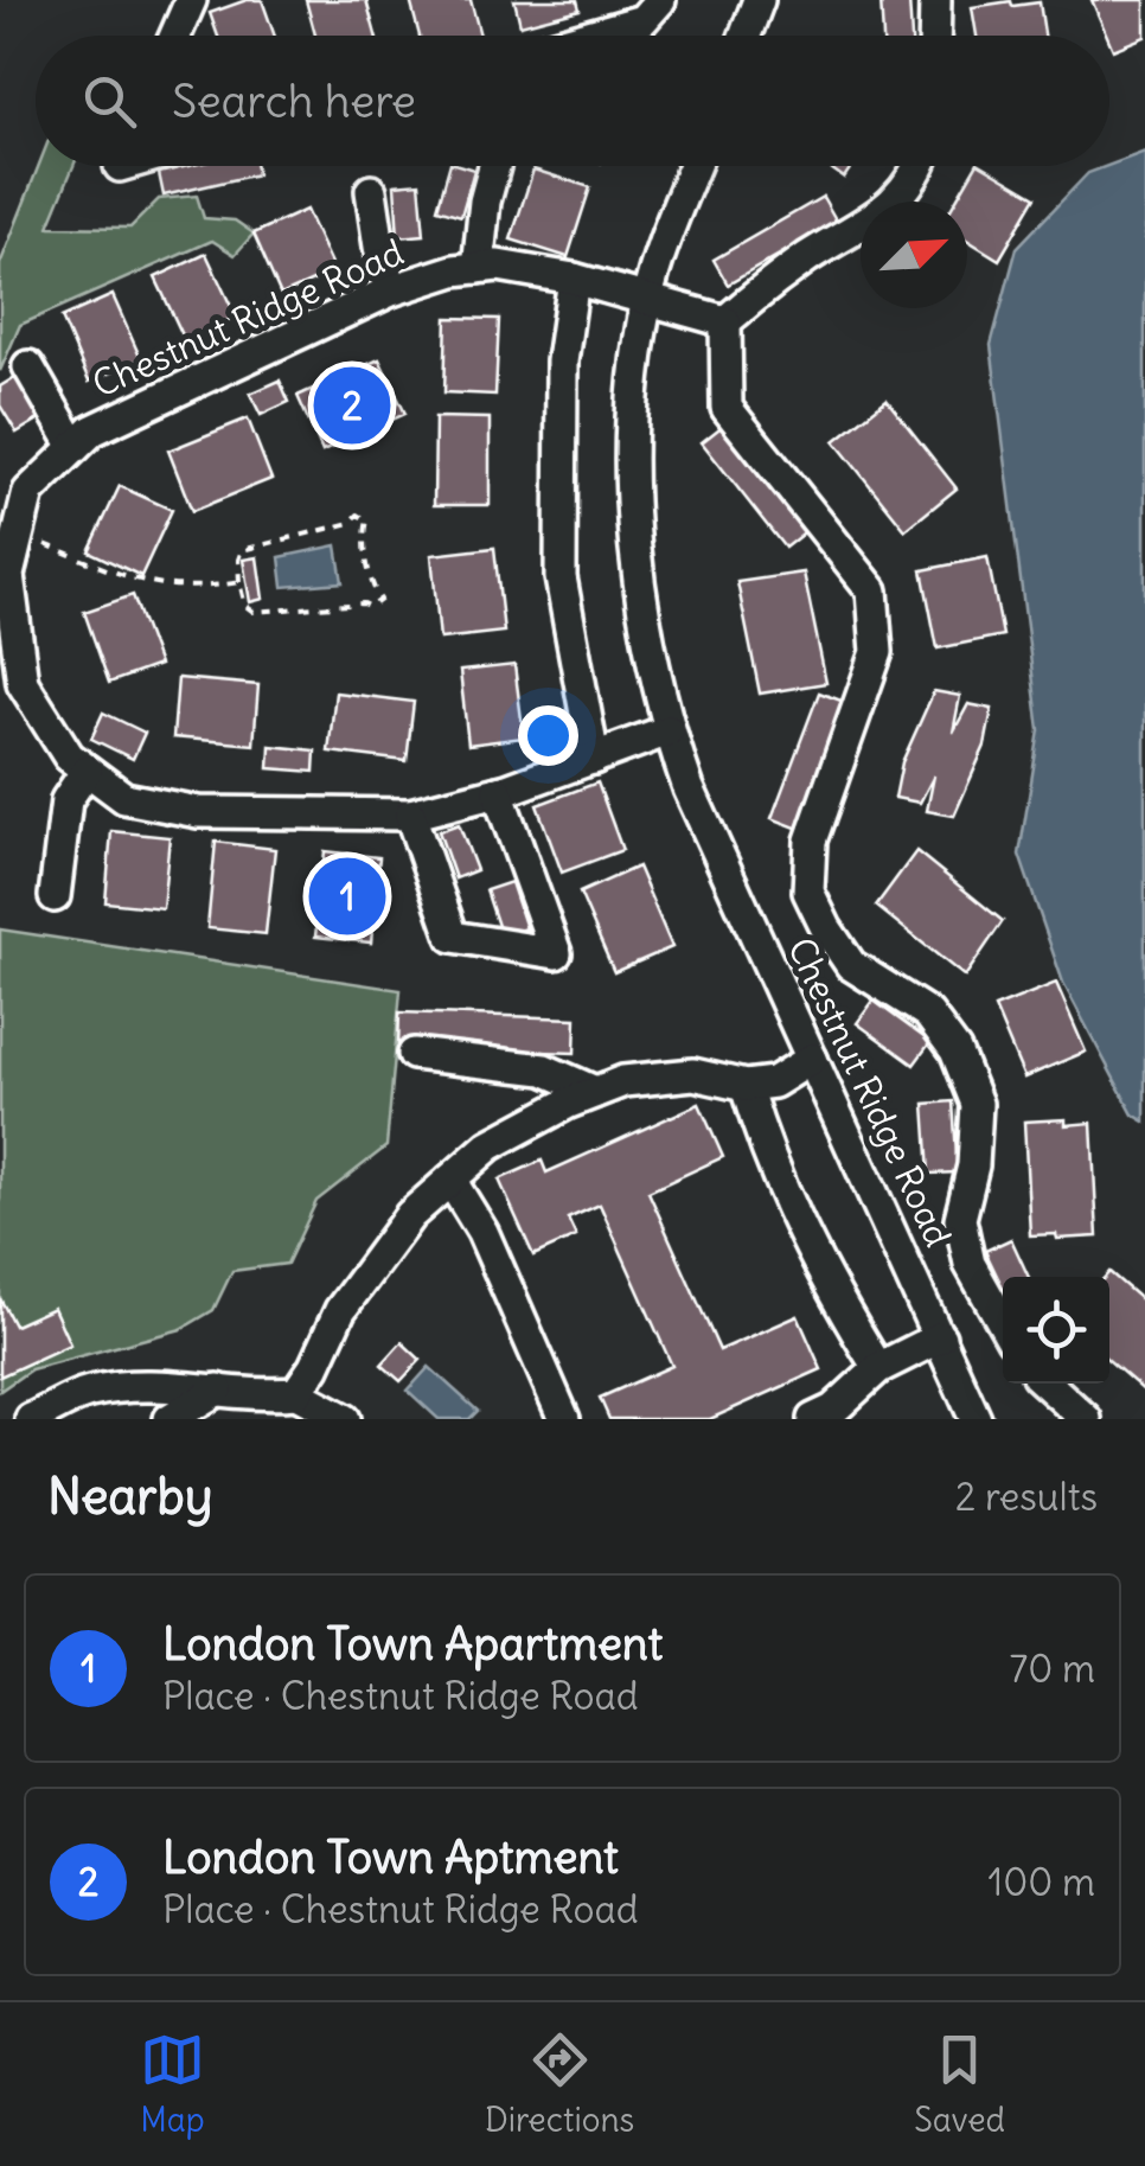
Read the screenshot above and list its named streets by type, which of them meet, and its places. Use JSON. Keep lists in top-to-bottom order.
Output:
{
  "streets": {
    "street": ["Chestnut Ridge Road"]
  },
  "north": "top right",
  "page": {
    "search": "Search here",
    "pins": ["2", "1"],
    "heading": ["Nearby", "2 results"],
    "list": [
      {
        "mark": "1",
        "name": "London Town Apartment",
        "note": "Place · Chestnut Ridge Road",
        "value": "70 m"
      },
      {
        "mark": "2",
        "name": "London Town Aptment",
        "note": "Place · Chestnut Ridge Road",
        "value": "100 m"
      }
    ],
    "nav": ["Map", "Directions", "Saved"]
  }
}
